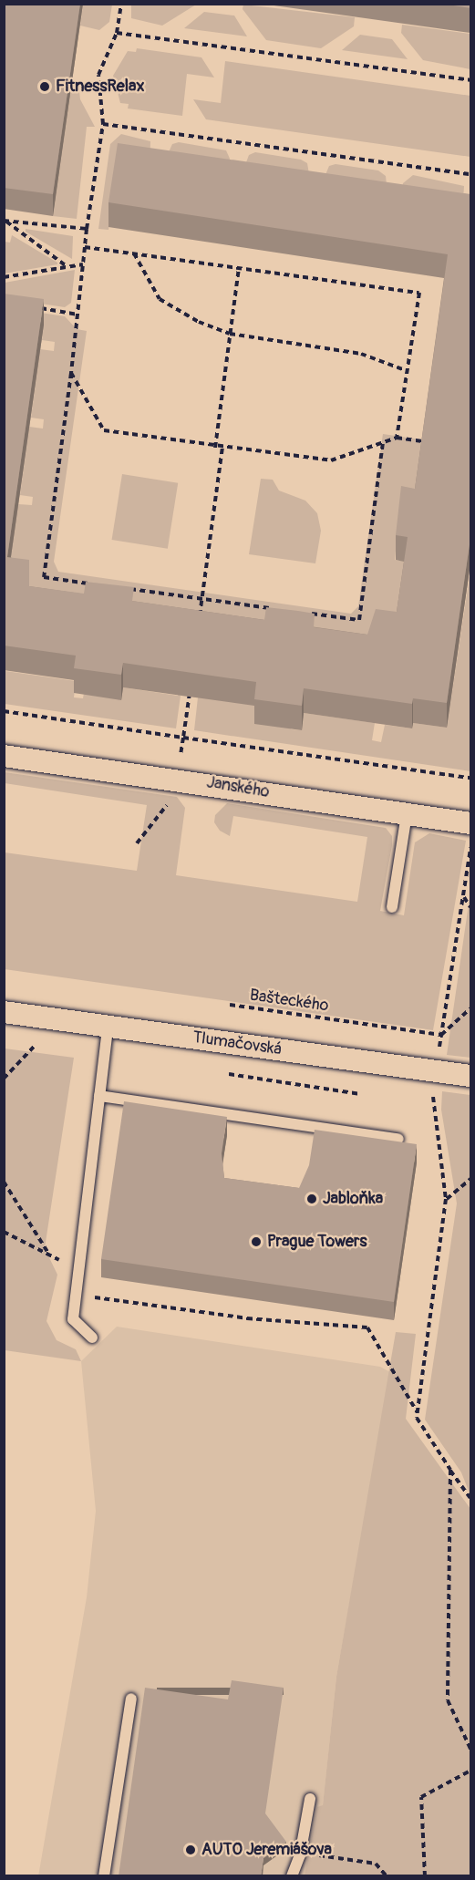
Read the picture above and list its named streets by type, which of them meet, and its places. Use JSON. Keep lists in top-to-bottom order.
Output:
{
  "streets": {
    "street": ["Janského", "Tlumačovská"],
    "path": ["Bašteckého"]
  },
  "places": [
    "FitnessRelax",
    "Jabloňka",
    "Prague Towers",
    "AUTO Jeremiášova"
  ]
}
